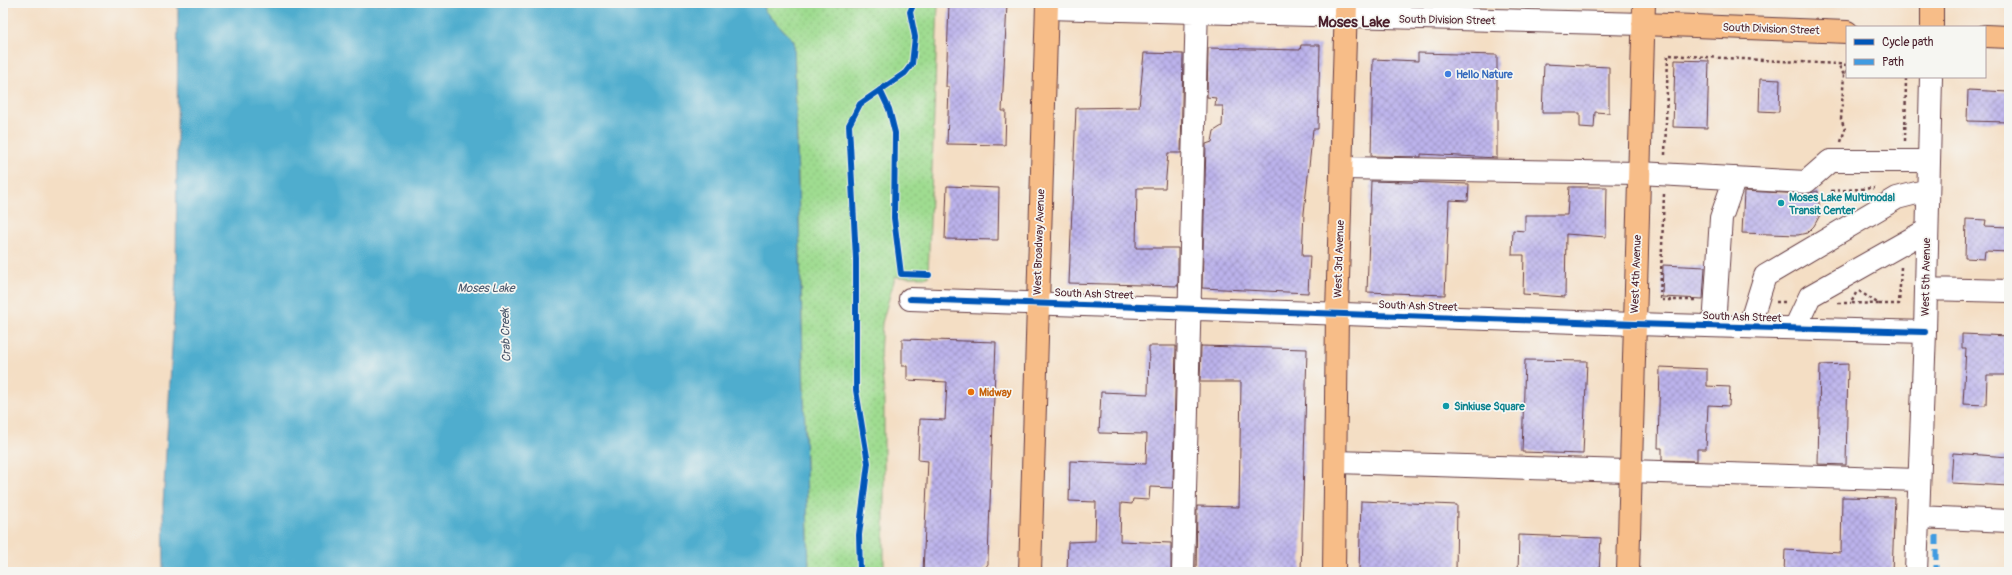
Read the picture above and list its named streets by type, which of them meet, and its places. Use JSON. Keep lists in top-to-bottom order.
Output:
{
  "streets": {
    "main road": [
      "South Division Street",
      "West Broadway Avenue",
      "West 3rd Avenue",
      "West 4th Avenue"
    ],
    "street": ["West 5th Avenue", "South Ash Street"]
  },
  "crossings": [
    ["South Division Street", "West Broadway Avenue"],
    ["South Division Street", "West 3rd Avenue"],
    ["South Division Street", "West 4th Avenue"],
    ["West Broadway Avenue", "South Ash Street"],
    ["West 3rd Avenue", "South Ash Street"],
    ["West 4th Avenue", "South Ash Street"],
    ["West 5th Avenue", "South Ash Street"]
  ],
  "districts": ["Moses Lake"],
  "water": ["Moses Lake", "Crab Creek"],
  "places": [
    "Hello Nature",
    "Moses Lake Multimodal Transit Center",
    "Midway",
    "Sinkiuse Square"
  ],
  "legend": ["Cycle path", "Path"]
}
